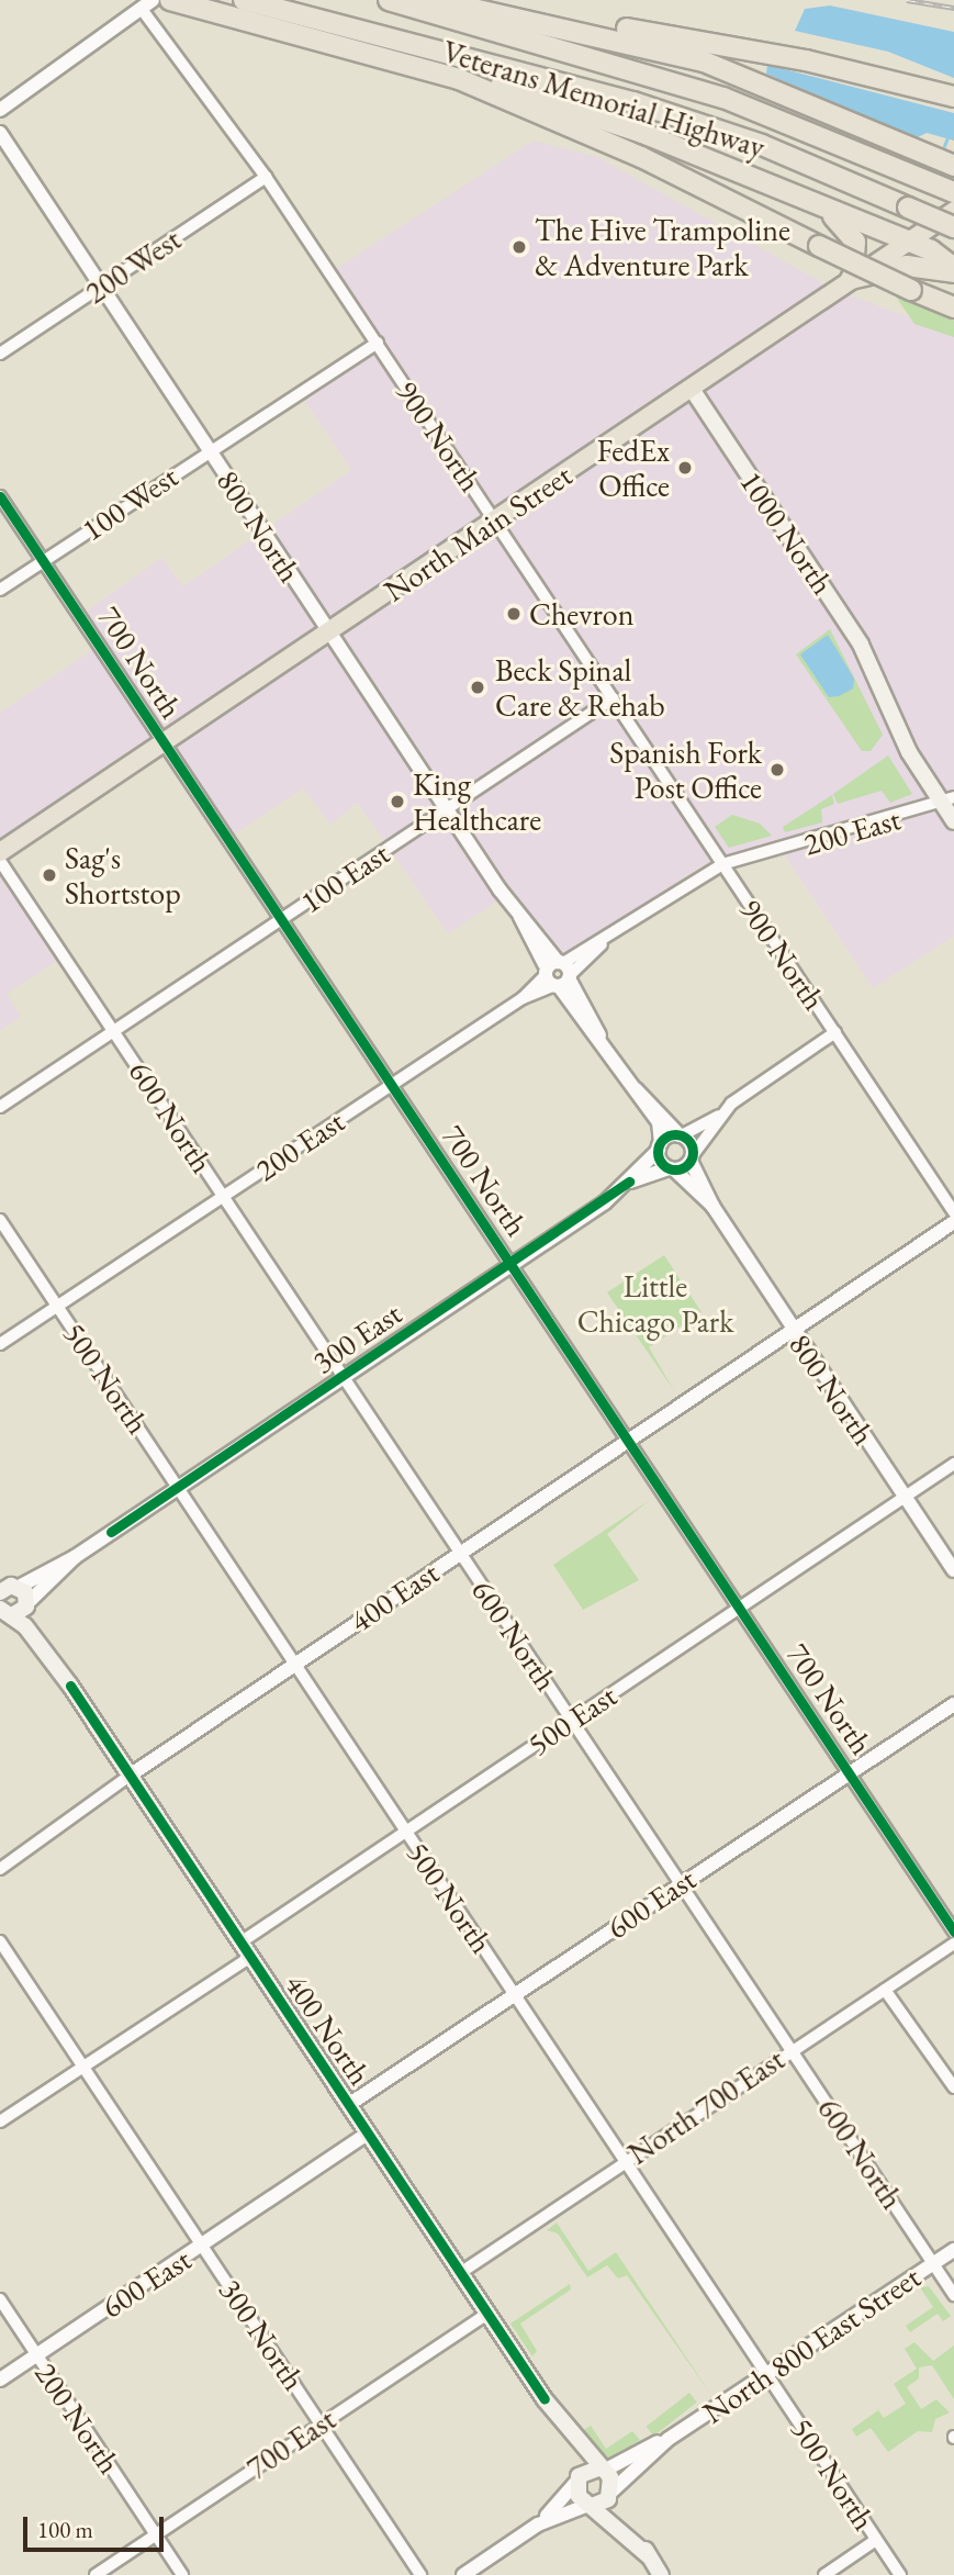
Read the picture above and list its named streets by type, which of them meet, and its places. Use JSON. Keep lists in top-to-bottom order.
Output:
{
  "streets": {
    "highway": ["Veterans Memorial Highway"],
    "main road": ["North Main Street", "1000 North", "400 North"],
    "street": [
      "200 West",
      "900 North",
      "100 West",
      "800 North",
      "700 North",
      "200 East",
      "100 East",
      "600 North",
      "300 East",
      "500 North",
      "400 East",
      "500 East",
      "600 East",
      "North 700 East",
      "300 North",
      "North 800 East Street",
      "200 North",
      "700 East"
    ]
  },
  "crossings": [
    ["200 West", "900 North"],
    ["200 West", "800 North"],
    ["900 North", "100 West"],
    ["900 North", "North Main Street"],
    ["900 North", "200 East"],
    ["900 North", "100 East"],
    ["100 West", "800 North"],
    ["100 West", "700 North"],
    ["800 North", "North Main Street"],
    ["800 North", "200 East"],
    ["800 North", "100 East"],
    ["800 North", "300 East"],
    ["800 North", "400 East"],
    ["800 North", "500 East"],
    ["North Main Street", "1000 North"],
    ["North Main Street", "700 North"],
    ["1000 North", "200 East"],
    ["700 North", "200 East"],
    ["700 North", "100 East"],
    ["700 North", "300 East"],
    ["700 North", "400 East"],
    ["700 North", "500 East"],
    ["700 North", "600 East"],
    ["200 East", "600 North"],
    ["200 East", "500 North"],
    ["100 East", "600 North"],
    ["600 North", "300 East"],
    ["600 North", "400 East"],
    ["600 North", "500 East"],
    ["600 North", "600 East"],
    ["600 North", "North 700 East"],
    ["600 North", "North 800 East Street"],
    ["300 East", "500 North"],
    ["300 East", "400 North"],
    ["500 North", "400 East"],
    ["500 North", "500 East"],
    ["500 North", "600 East"],
    ["500 North", "North 700 East"],
    ["500 North", "North 800 East Street"],
    ["400 East", "400 North"],
    ["500 East", "400 North"],
    ["600 East", "400 North"],
    ["600 East", "300 North"],
    ["600 East", "200 North"],
    ["400 North", "North 700 East"],
    ["400 North", "700 East"],
    ["300 North", "700 East"],
    ["200 North", "700 East"]
  ],
  "parks": ["Little Chicago Park"],
  "places": [
    "The Hive Trampoline & Adventure Park",
    "FedEx Office",
    "Chevron",
    "Beck Spinal Care & Rehab",
    "Spanish Fork Post Office",
    "King Healthcare",
    "Sag's Shortstop"
  ],
  "scale_bar": "100 m"
}
